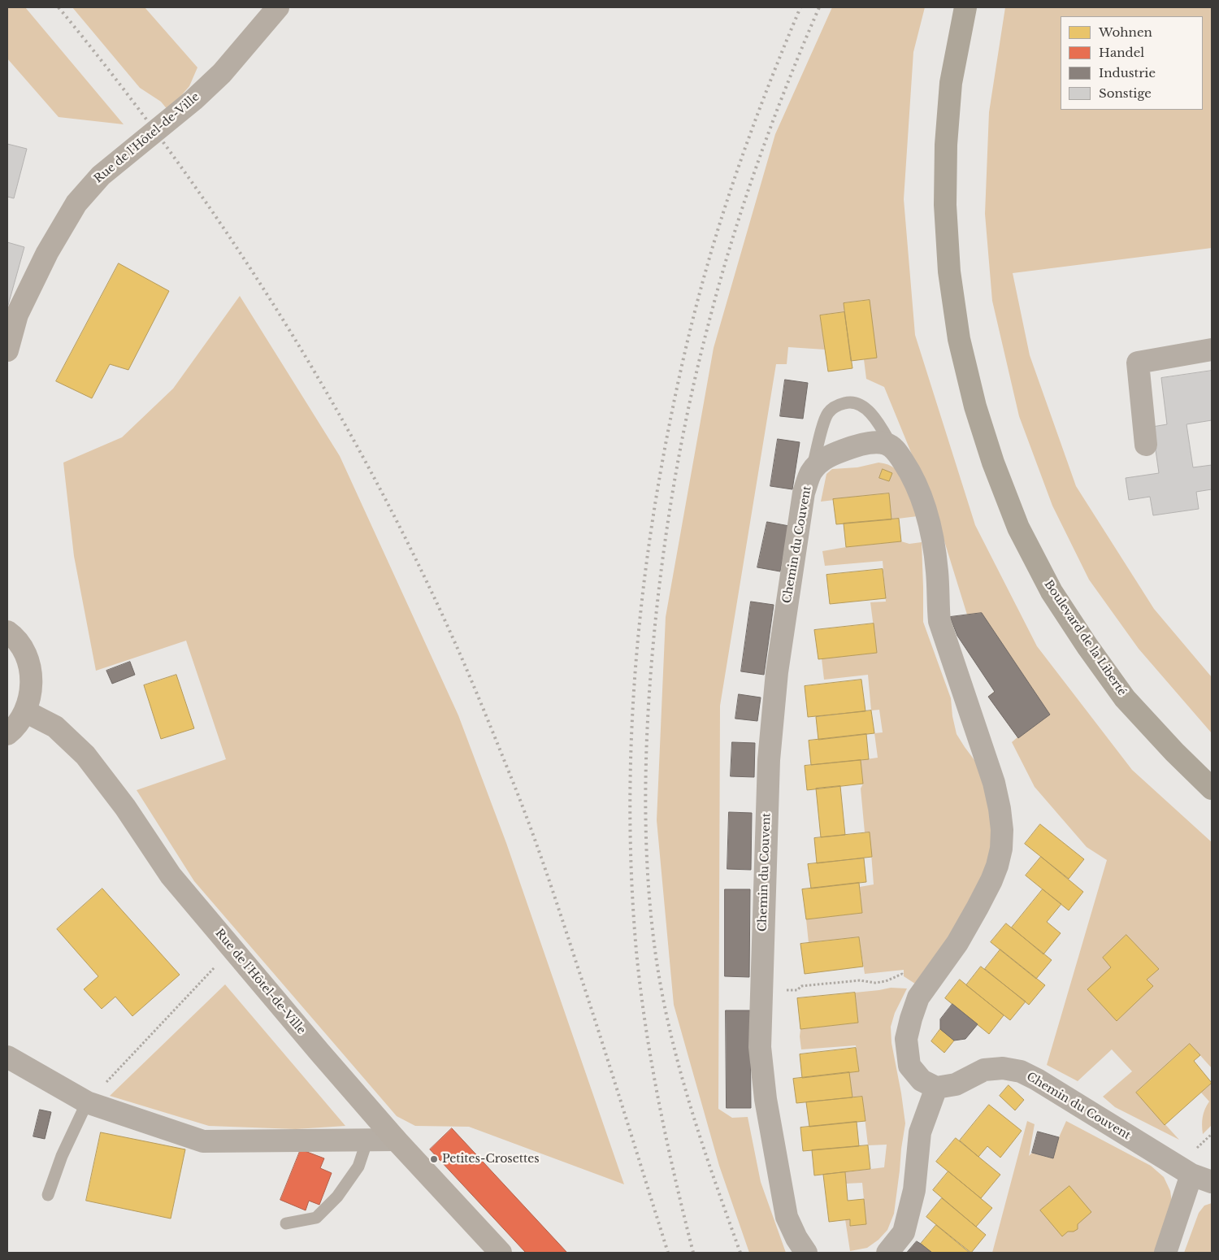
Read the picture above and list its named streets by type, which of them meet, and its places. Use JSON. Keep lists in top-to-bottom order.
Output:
{
  "streets": {
    "main road": ["Rue de l'Hôtel-de-Ville", "Boulevard de la Liberté"],
    "street": ["Chemin du Couvent"]
  },
  "places": ["Petites-Crosettes"],
  "legend": [
    "Wohnen",
    "Handel",
    "Industrie",
    "Sonstige"
  ]
}
